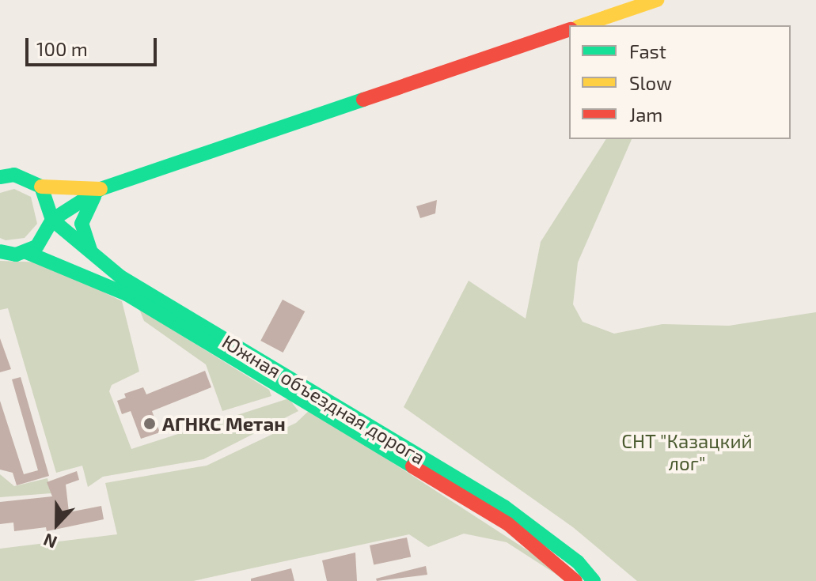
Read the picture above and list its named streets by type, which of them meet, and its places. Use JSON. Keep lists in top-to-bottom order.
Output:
{
  "streets": {
    "main road": ["Южная объездная дорога"]
  },
  "parks": ["СНТ \"Казацкий лог\""],
  "places": ["АГНКС Метан"],
  "legend": ["Fast", "Slow", "Jam"],
  "scale_bar": "100 m",
  "north": "bottom"
}
